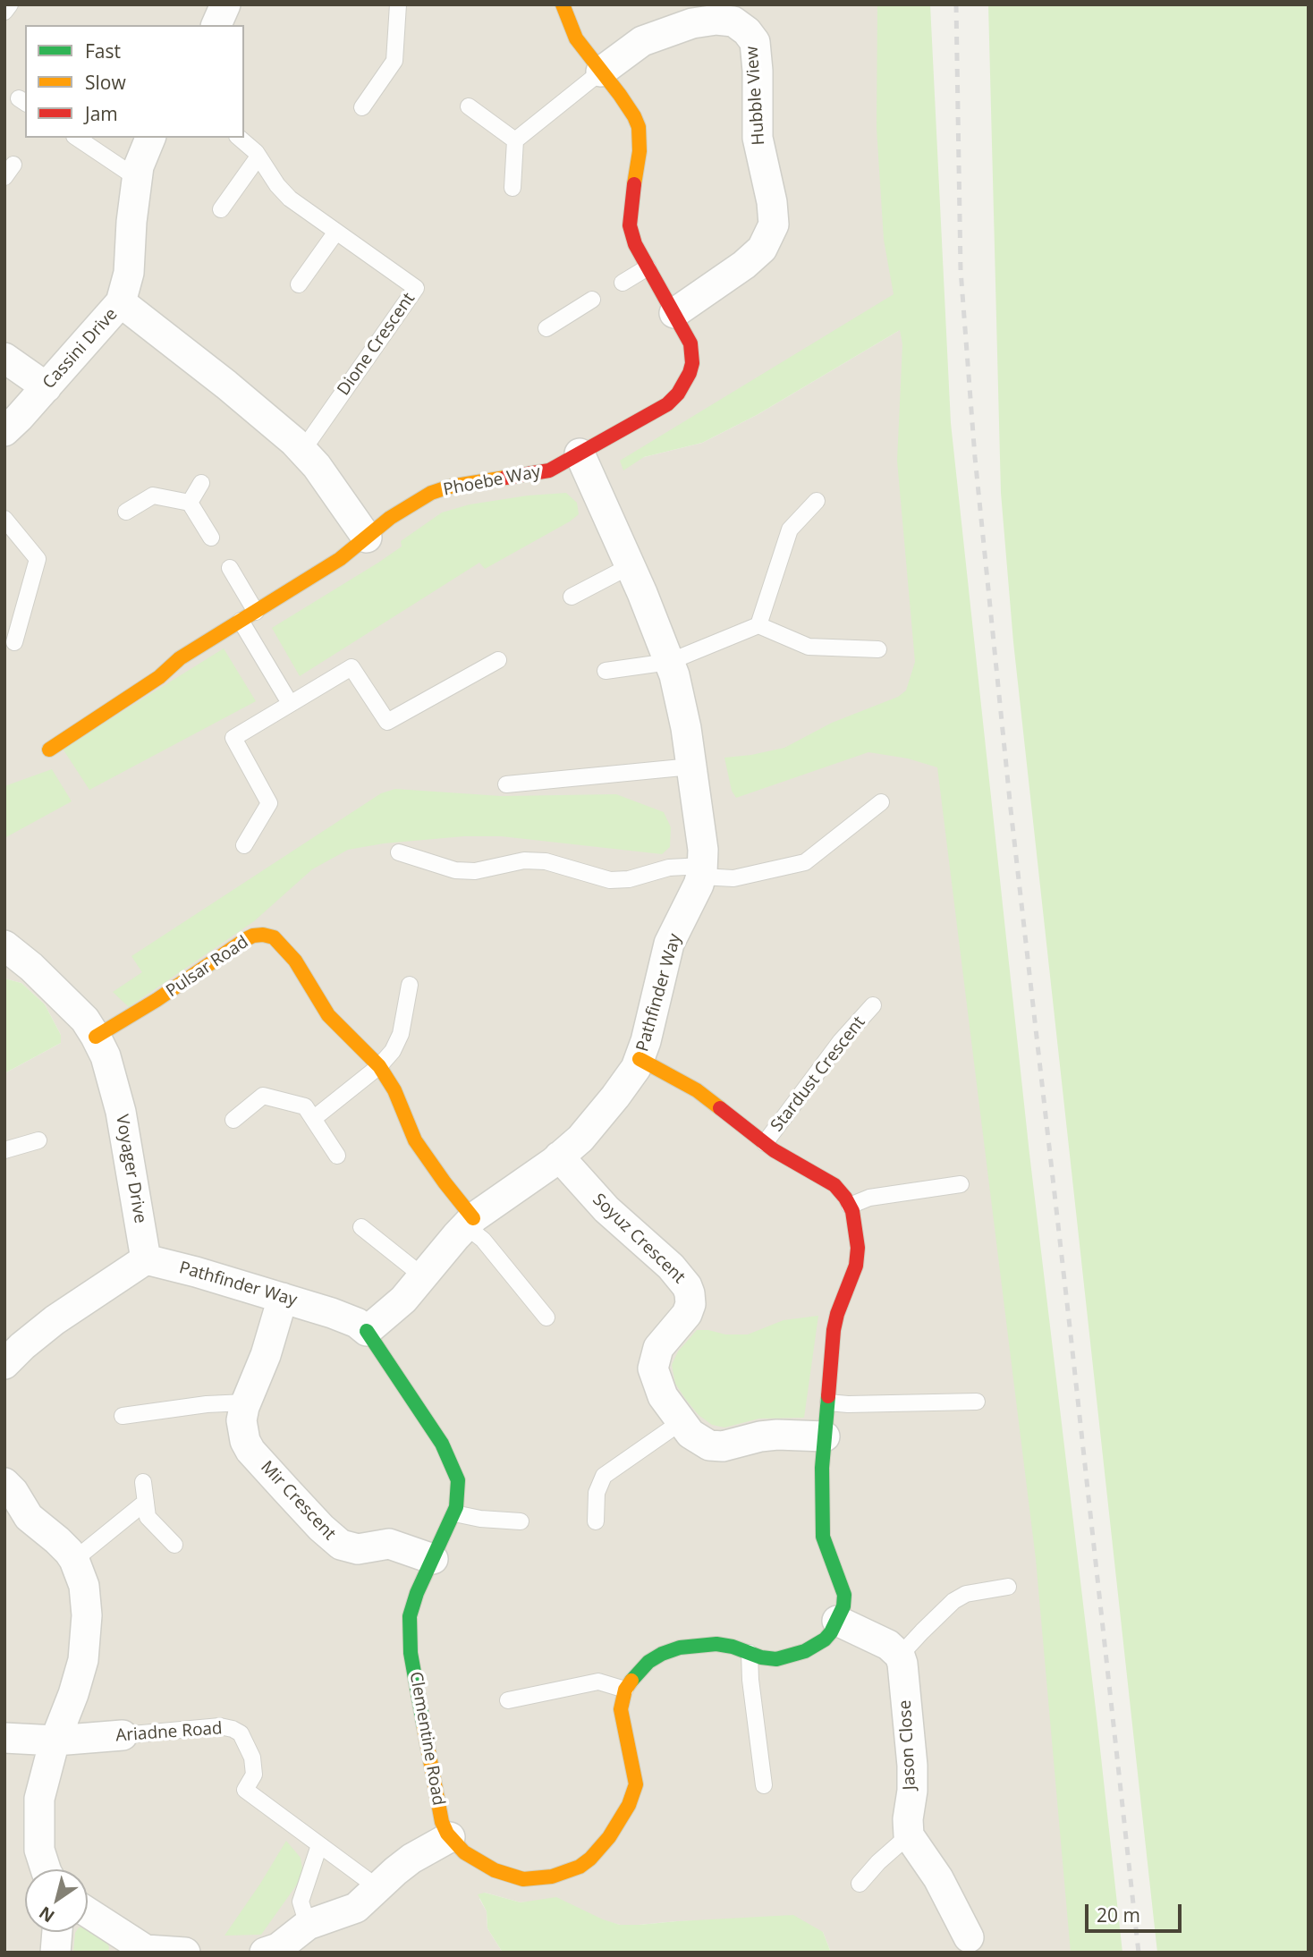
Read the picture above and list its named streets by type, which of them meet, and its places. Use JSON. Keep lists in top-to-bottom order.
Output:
{
  "streets": {
    "street": [
      "Hubble View",
      "Cassini Drive",
      "Phoebe Way",
      "Pulsar Road",
      "Pathfinder Way",
      "Stardust Crescent",
      "Voyager Drive",
      "Soyuz Crescent",
      "Mir Crescent",
      "Ariadne Road",
      "Clementine Road",
      "Jason Close"
    ],
    "lane": ["Dione Crescent"]
  },
  "crossings": [
    ["Hubble View", "Phoebe Way"],
    ["Phoebe Way", "Pathfinder Way"],
    ["Pulsar Road", "Pathfinder Way"],
    ["Pulsar Road", "Voyager Drive"],
    ["Pathfinder Way", "Stardust Crescent"],
    ["Pathfinder Way", "Voyager Drive"],
    ["Pathfinder Way", "Soyuz Crescent"],
    ["Pathfinder Way", "Mir Crescent"],
    ["Pathfinder Way", "Clementine Road"],
    ["Stardust Crescent", "Soyuz Crescent"],
    ["Mir Crescent", "Clementine Road"]
  ],
  "legend": ["Fast", "Slow", "Jam"],
  "scale_bar": "20 m",
  "north": "bottom left"
}
